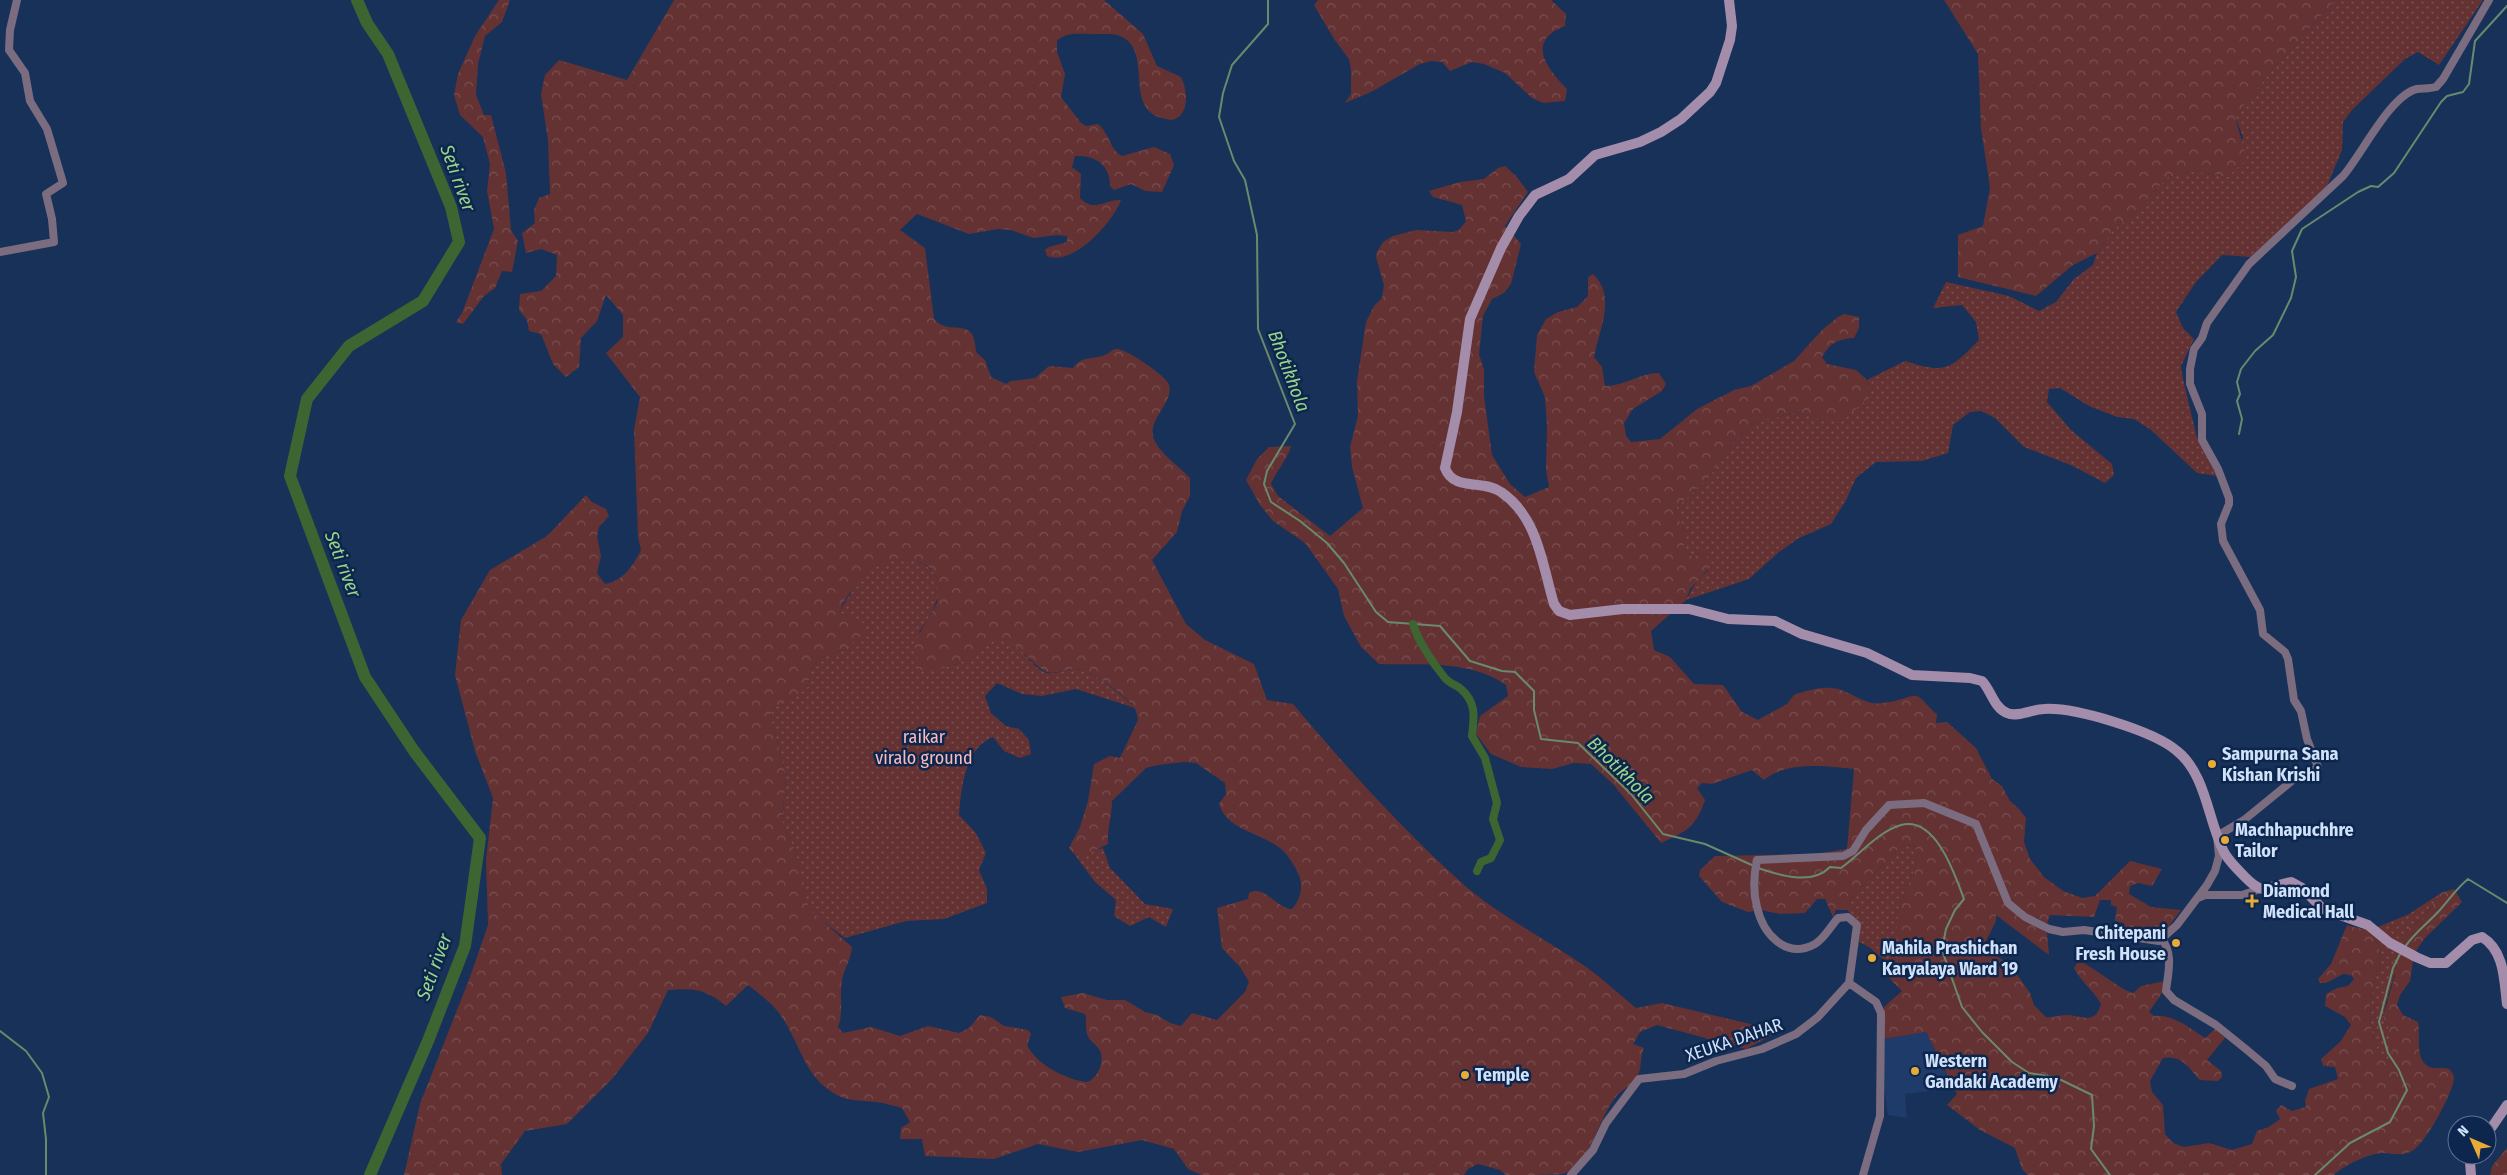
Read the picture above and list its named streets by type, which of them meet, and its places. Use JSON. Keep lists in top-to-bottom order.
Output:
{
  "streets": {
    "street": ["XEUKA DAHAR"]
  },
  "water": ["Seti river", "Bhotikhola"],
  "parks": ["raikar viralo ground"],
  "places": {
    "other": [
      "Sampurna Sana Kishan Krishi",
      "Machhapuchhre Tailor",
      "Chitepani Fresh House",
      "Mahila Prashichan Karyalaya Ward 19",
      "Western Gandaki Academy",
      "Temple"
    ],
    "health": ["Diamond Medical Hall"]
  },
  "north": "top left"
}
